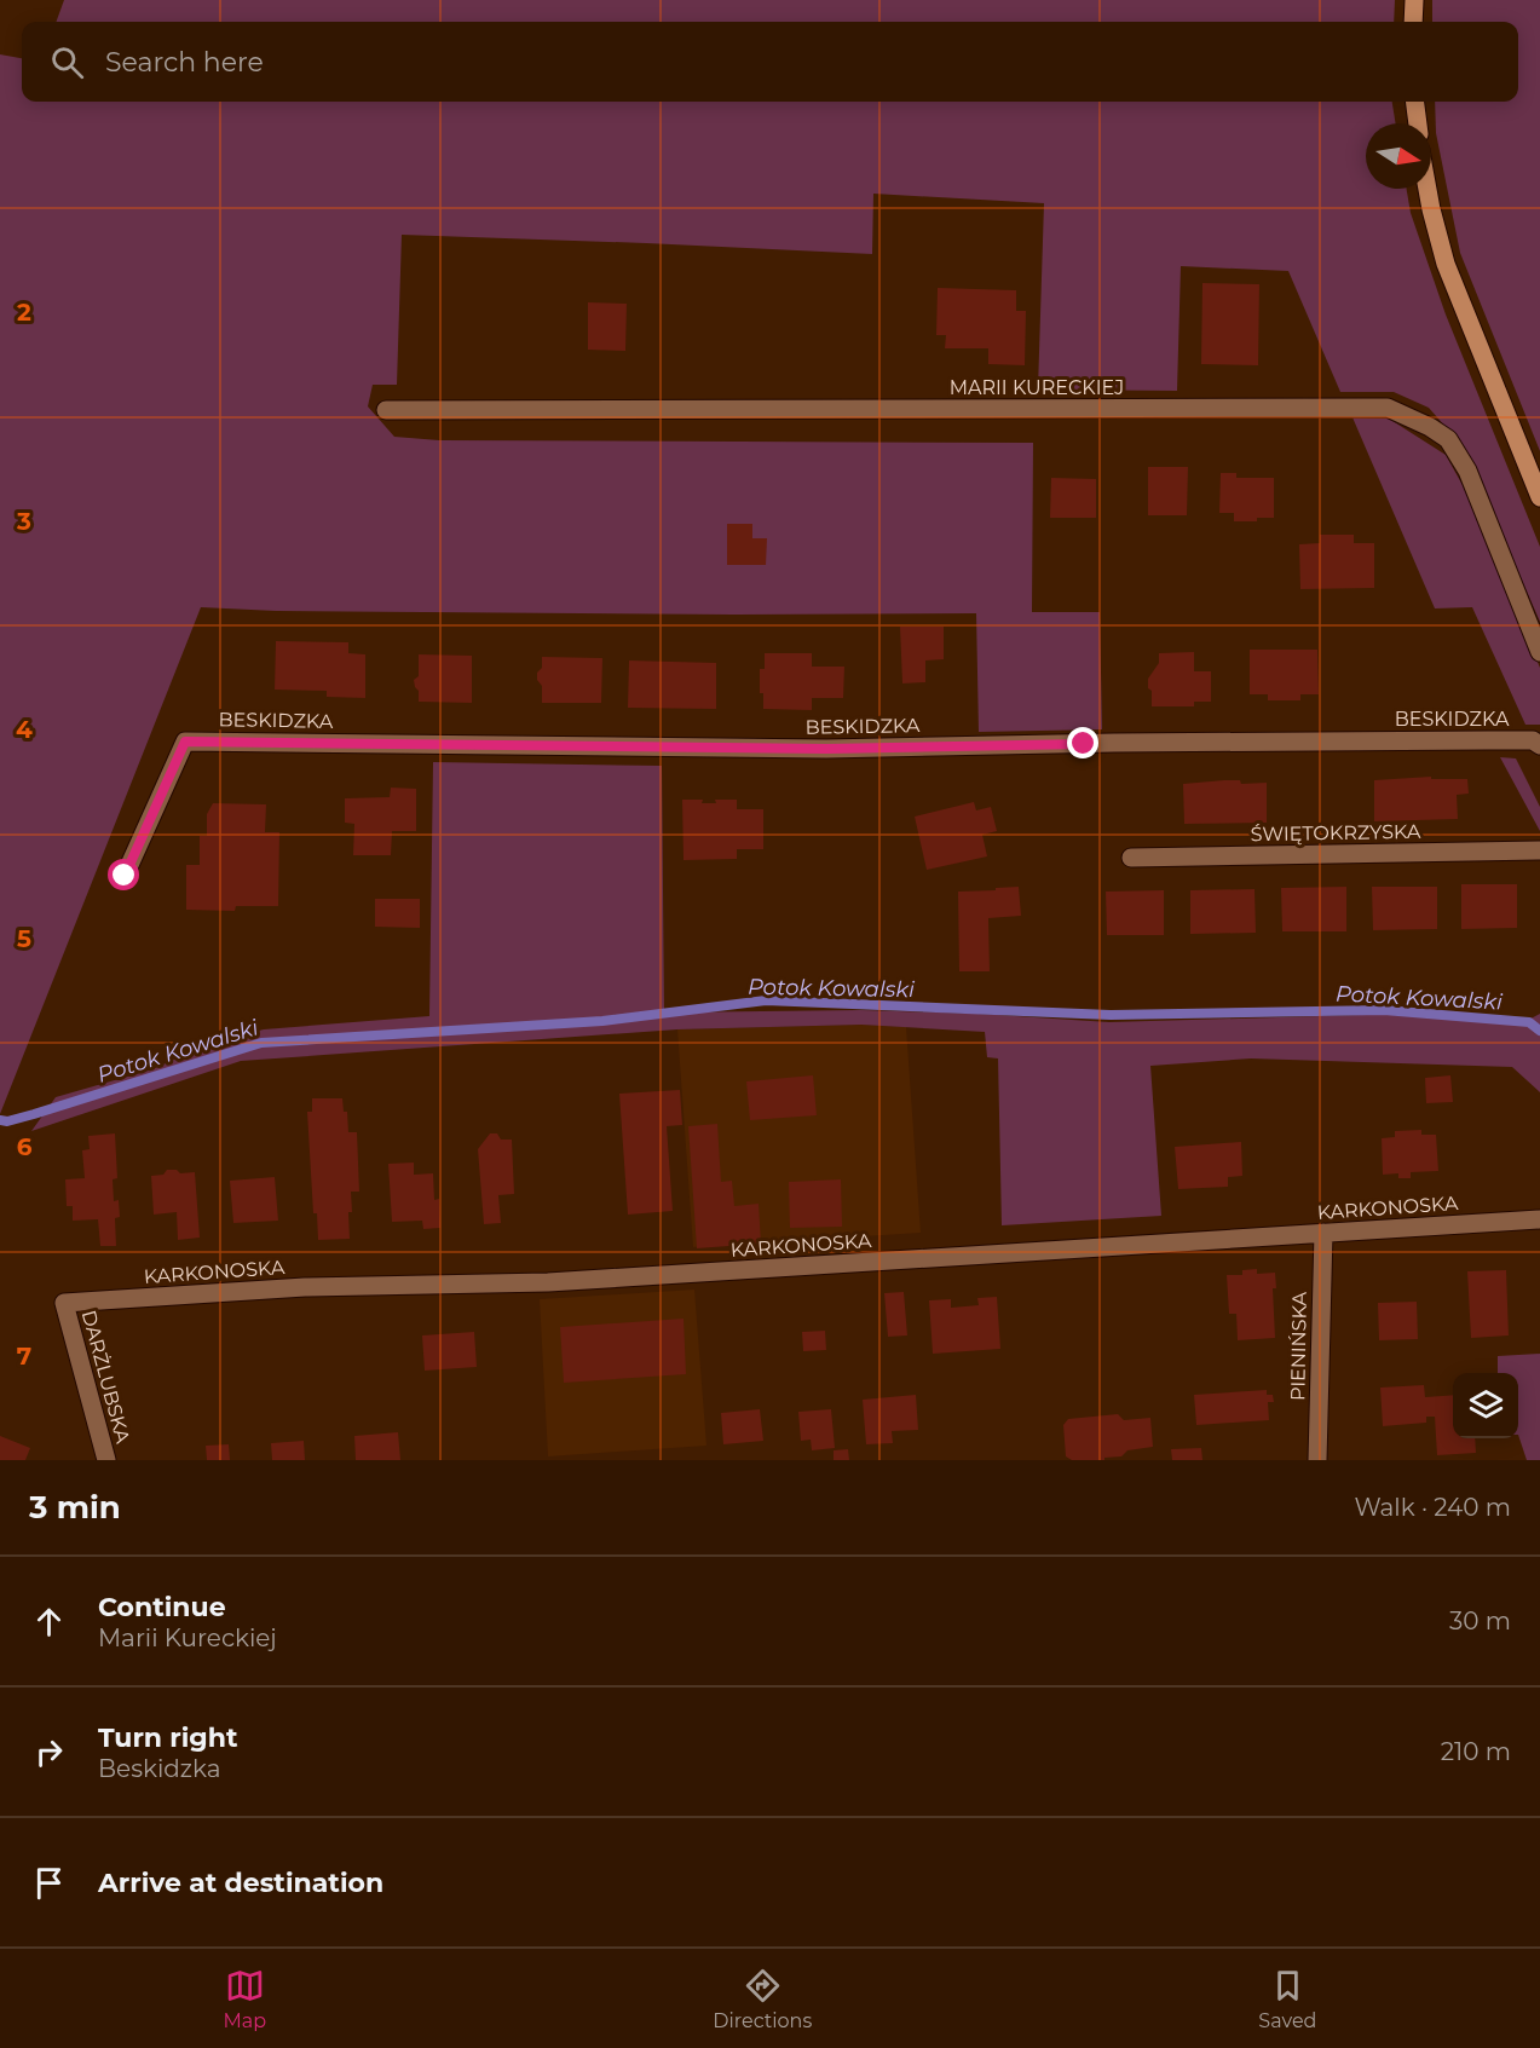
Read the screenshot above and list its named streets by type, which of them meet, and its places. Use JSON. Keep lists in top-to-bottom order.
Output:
{
  "streets": {
    "street": [
      "MARII KURECKIEJ",
      "BESKIDZKA",
      "ŚWIĘTOKRZYSKA",
      "KARKONOSKA",
      "PIENIŃSKA",
      "DARŻLUBSKA"
    ]
  },
  "crossings": [
    ["KARKONOSKA", "PIENIŃSKA"],
    ["KARKONOSKA", "DARŻLUBSKA"]
  ],
  "water": ["Potok Kowalski"],
  "north": "right",
  "page": {
    "search": "Search here",
    "heading": ["3 min", "Walk · 240 m"],
    "list": [
      ["Continue", "Marii Kureckiej", "30 m"],
      ["Turn right", "Beskidzka", "210 m"],
      "Arrive at destination"
    ],
    "nav": ["Map", "Directions", "Saved"]
  },
  "grid": {
    "rows": [
      "2",
      "3",
      "4",
      "5",
      "6",
      "7"
    ]
  }
}
